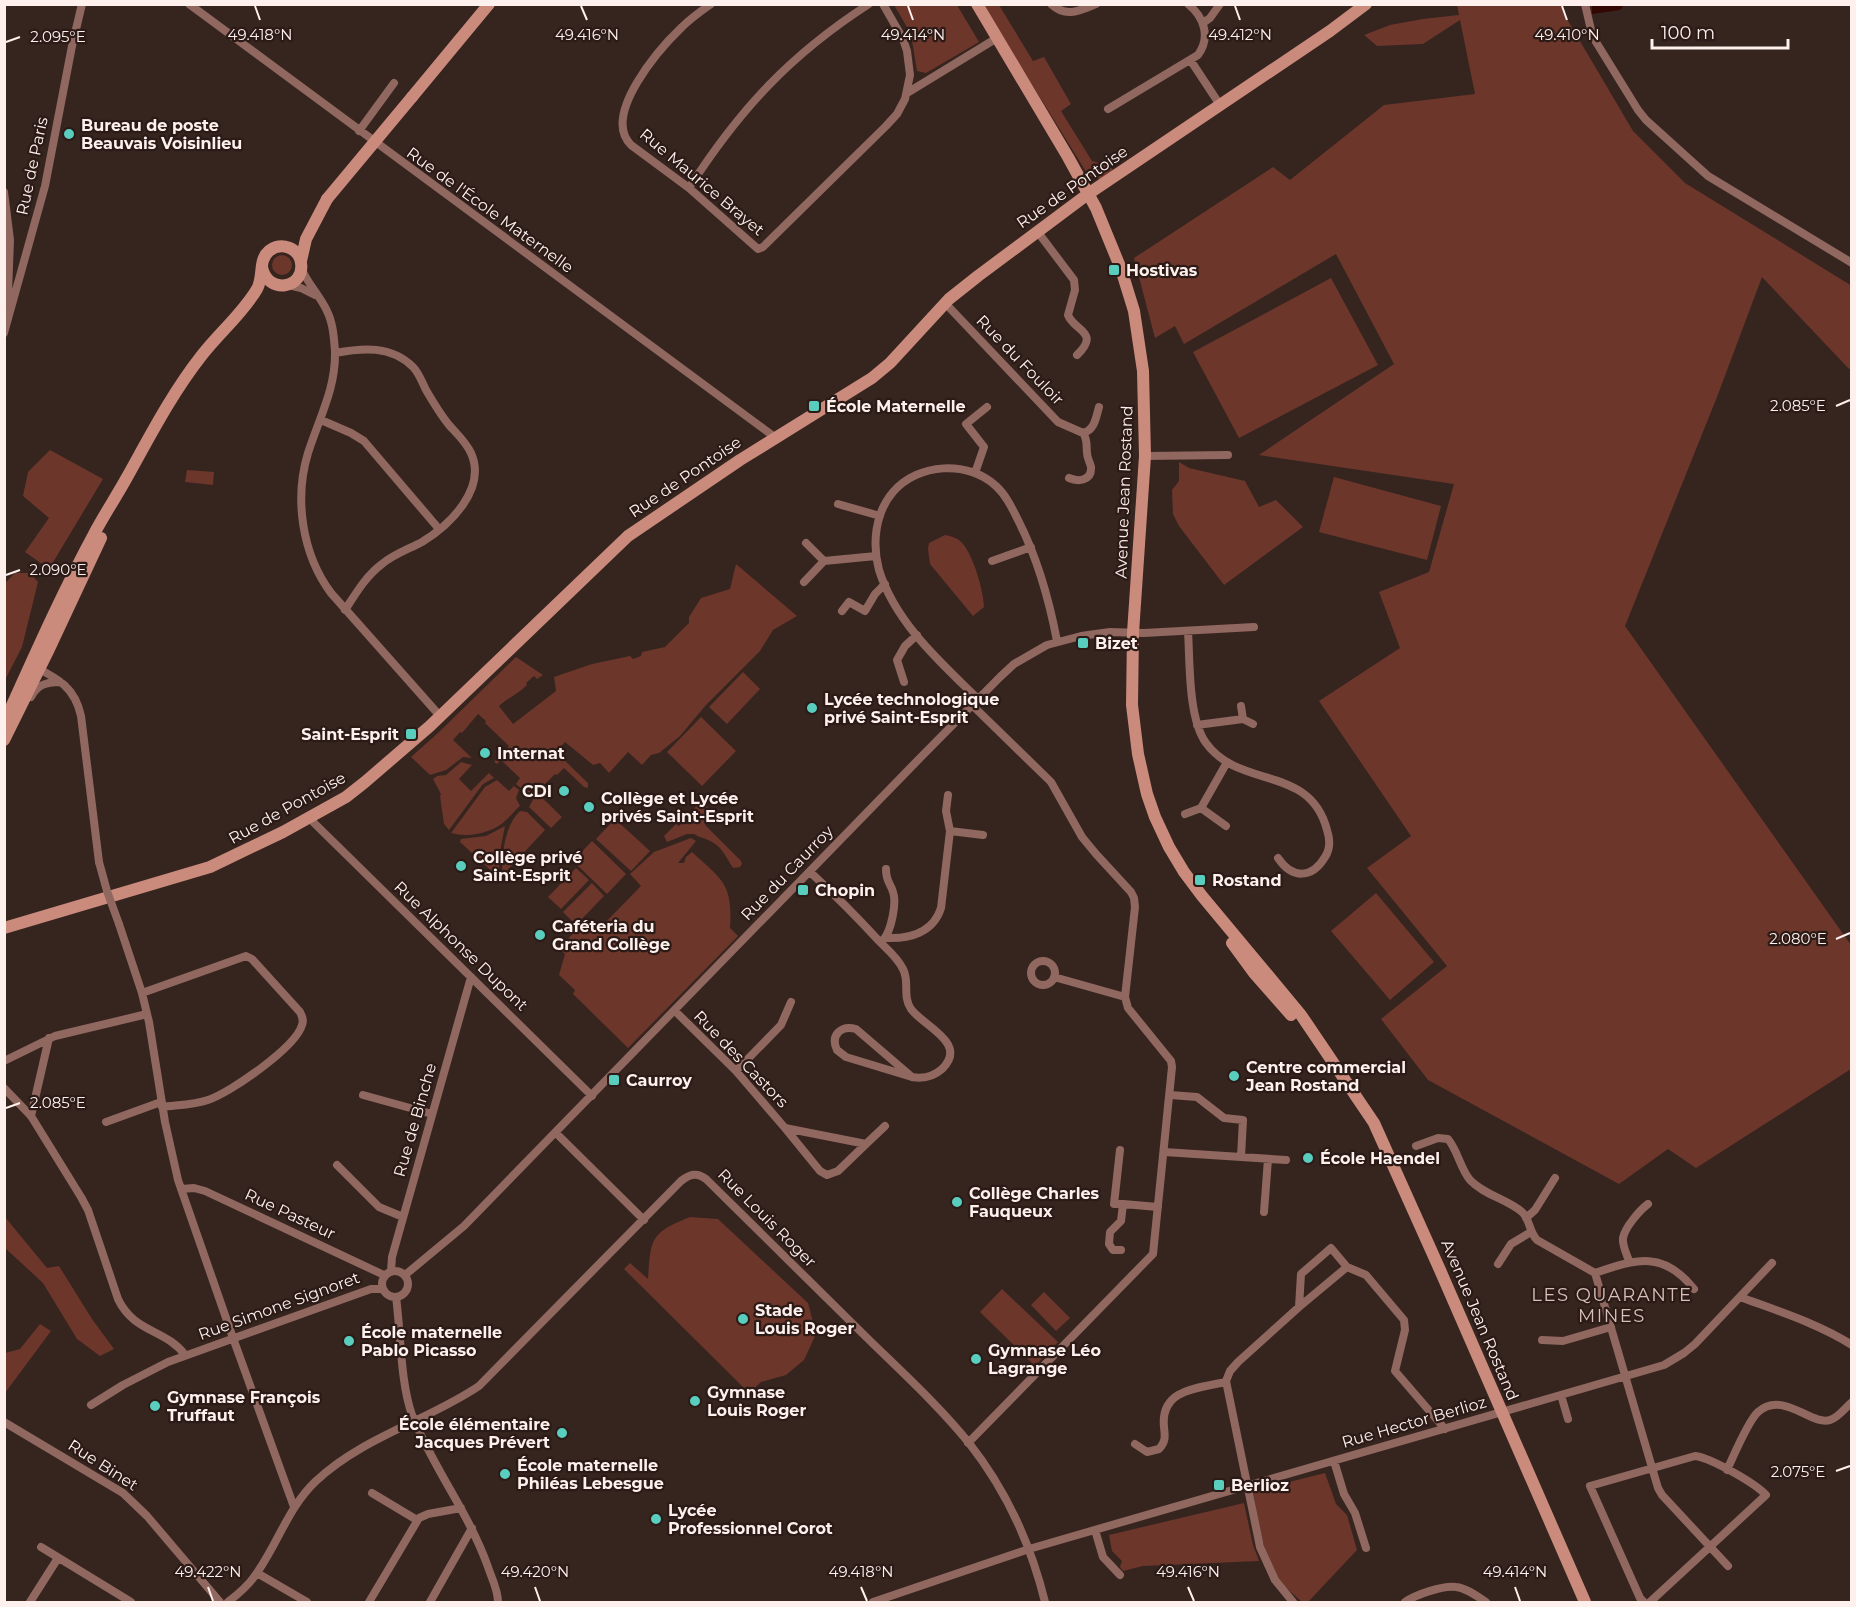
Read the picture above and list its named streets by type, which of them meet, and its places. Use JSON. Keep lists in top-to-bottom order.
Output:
{
  "streets": {
    "street": [
      "Rue de Paris",
      "Rue Maurice Brayet",
      "Rue de Pontoise",
      "Rue de l'École Maternelle",
      "Rue du Fouloir",
      "Avenue Jean Rostand",
      "Rue du Caurroy",
      "Rue Alphonse Dupont",
      "Rue des Castors",
      "Rue de Binche",
      "Rue Pasteur",
      "Rue Louis Roger",
      "Rue Simone Signoret",
      "Rue Hector Berlioz",
      "Rue Binet"
    ]
  },
  "crossings": [
    ["Rue de Pontoise", "Rue de l'École Maternelle"],
    ["Rue de Pontoise", "Rue du Fouloir"],
    ["Rue de Pontoise", "Avenue Jean Rostand"],
    ["Rue de Pontoise", "Rue Alphonse Dupont"],
    ["Avenue Jean Rostand", "Rue du Caurroy"],
    ["Avenue Jean Rostand", "Rue Hector Berlioz"],
    ["Rue du Caurroy", "Rue Alphonse Dupont"],
    ["Rue du Caurroy", "Rue des Castors"],
    ["Rue du Caurroy", "Rue de Binche"],
    ["Rue du Caurroy", "Rue Pasteur"],
    ["Rue du Caurroy", "Rue Simone Signoret"],
    ["Rue Alphonse Dupont", "Rue de Binche"],
    ["Rue de Binche", "Rue Pasteur"],
    ["Rue de Binche", "Rue Simone Signoret"],
    ["Rue Pasteur", "Rue Simone Signoret"],
    ["Rue Louis Roger", "Rue Hector Berlioz"]
  ],
  "districts": ["LES QUARANTE MINES"],
  "places": {
    "other": [
      "Bureau de poste Beauvais Voisinlieu",
      "Lycée technologique privé Saint-Esprit",
      "Internat",
      "CDI",
      "Collège et Lycée privés Saint-Esprit",
      "Collège privé Saint-Esprit",
      "Caféteria du Grand Collège",
      "Centre commercial Jean Rostand",
      "École Haendel",
      "Collège Charles Fauqueux",
      "Stade Louis Roger",
      "École maternelle Pablo Picasso",
      "Gymnase Léo Lagrange",
      "Gymnase Louis Roger",
      "Gymnase François Truffaut",
      "École élémentaire Jacques Prévert",
      "École maternelle Philéas Lebesgue",
      "Lycée Professionnel Corot"
    ],
    "transit": [
      "Hostivas",
      "École Maternelle",
      "Bizet",
      "Saint-Esprit",
      "Rostand",
      "Chopin",
      "Caurroy",
      "Berlioz"
    ]
  },
  "scale_bar": "100 m",
  "coordinates": [
    "49.418°N",
    "49.416°N",
    "49.414°N",
    "49.410°N",
    "49.412°N",
    "2.095°E",
    "2.085°E",
    "2.090°E",
    "2.080°E",
    "2.075°E",
    "49.422°N",
    "49.420°N"
  ]
}
